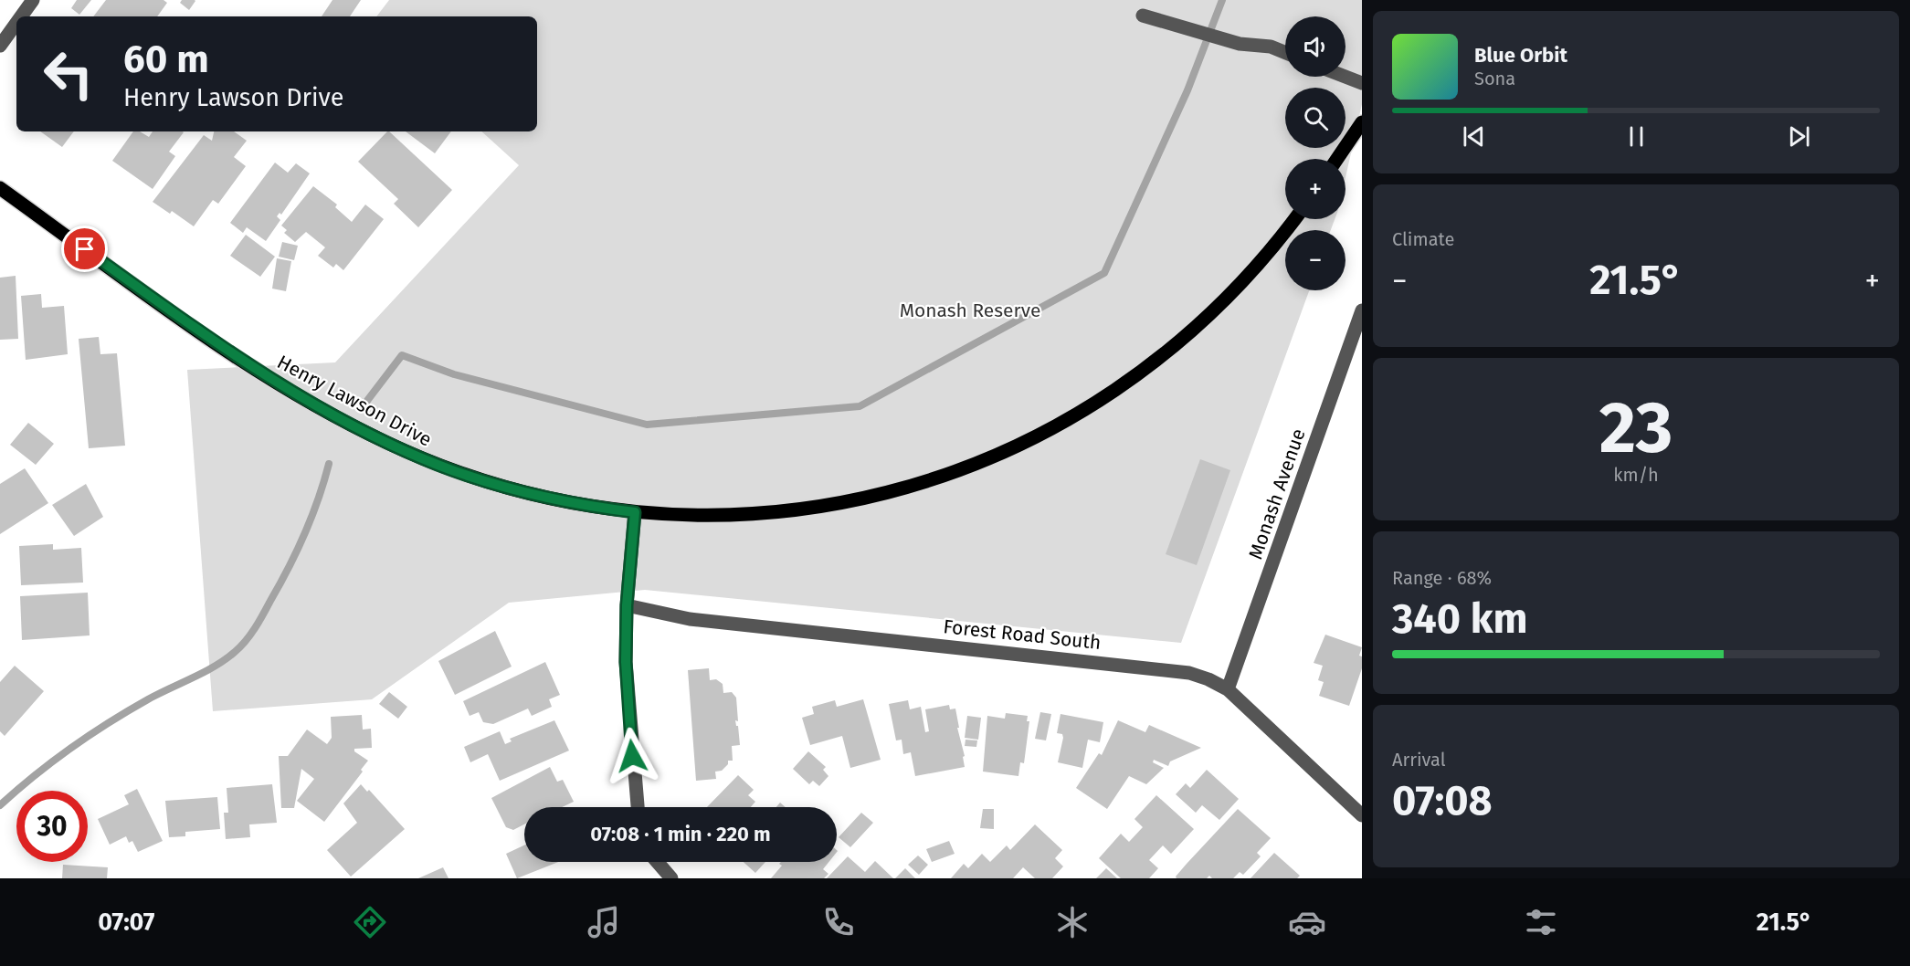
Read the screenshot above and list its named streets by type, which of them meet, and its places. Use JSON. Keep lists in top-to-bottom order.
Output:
{
  "streets": {
    "main road": ["Henry Lawson Drive"],
    "street": ["Monash Avenue", "Forest Road South"]
  },
  "crossings": [
    ["Monash Avenue", "Forest Road South"]
  ],
  "parks": ["Monash Reserve"],
  "page": {
    "map_buttons": ["+", "−"],
    "turn": ["60 m", "Henry Lawson Drive"],
    "song": ["Blue Orbit", "Sona"],
    "tile": [
      "Climate",
      ["23", "km/h"],
      ["Range · 68%", "340 km"],
      ["Arrival", "07:08"]
    ],
    "heat": ["−", "21.5°", "+"],
    "limit": "30",
    "trip": "07:08 · 1 min · 220 m",
    "tabs": ["07:07", "21.5°"]
  }
}
